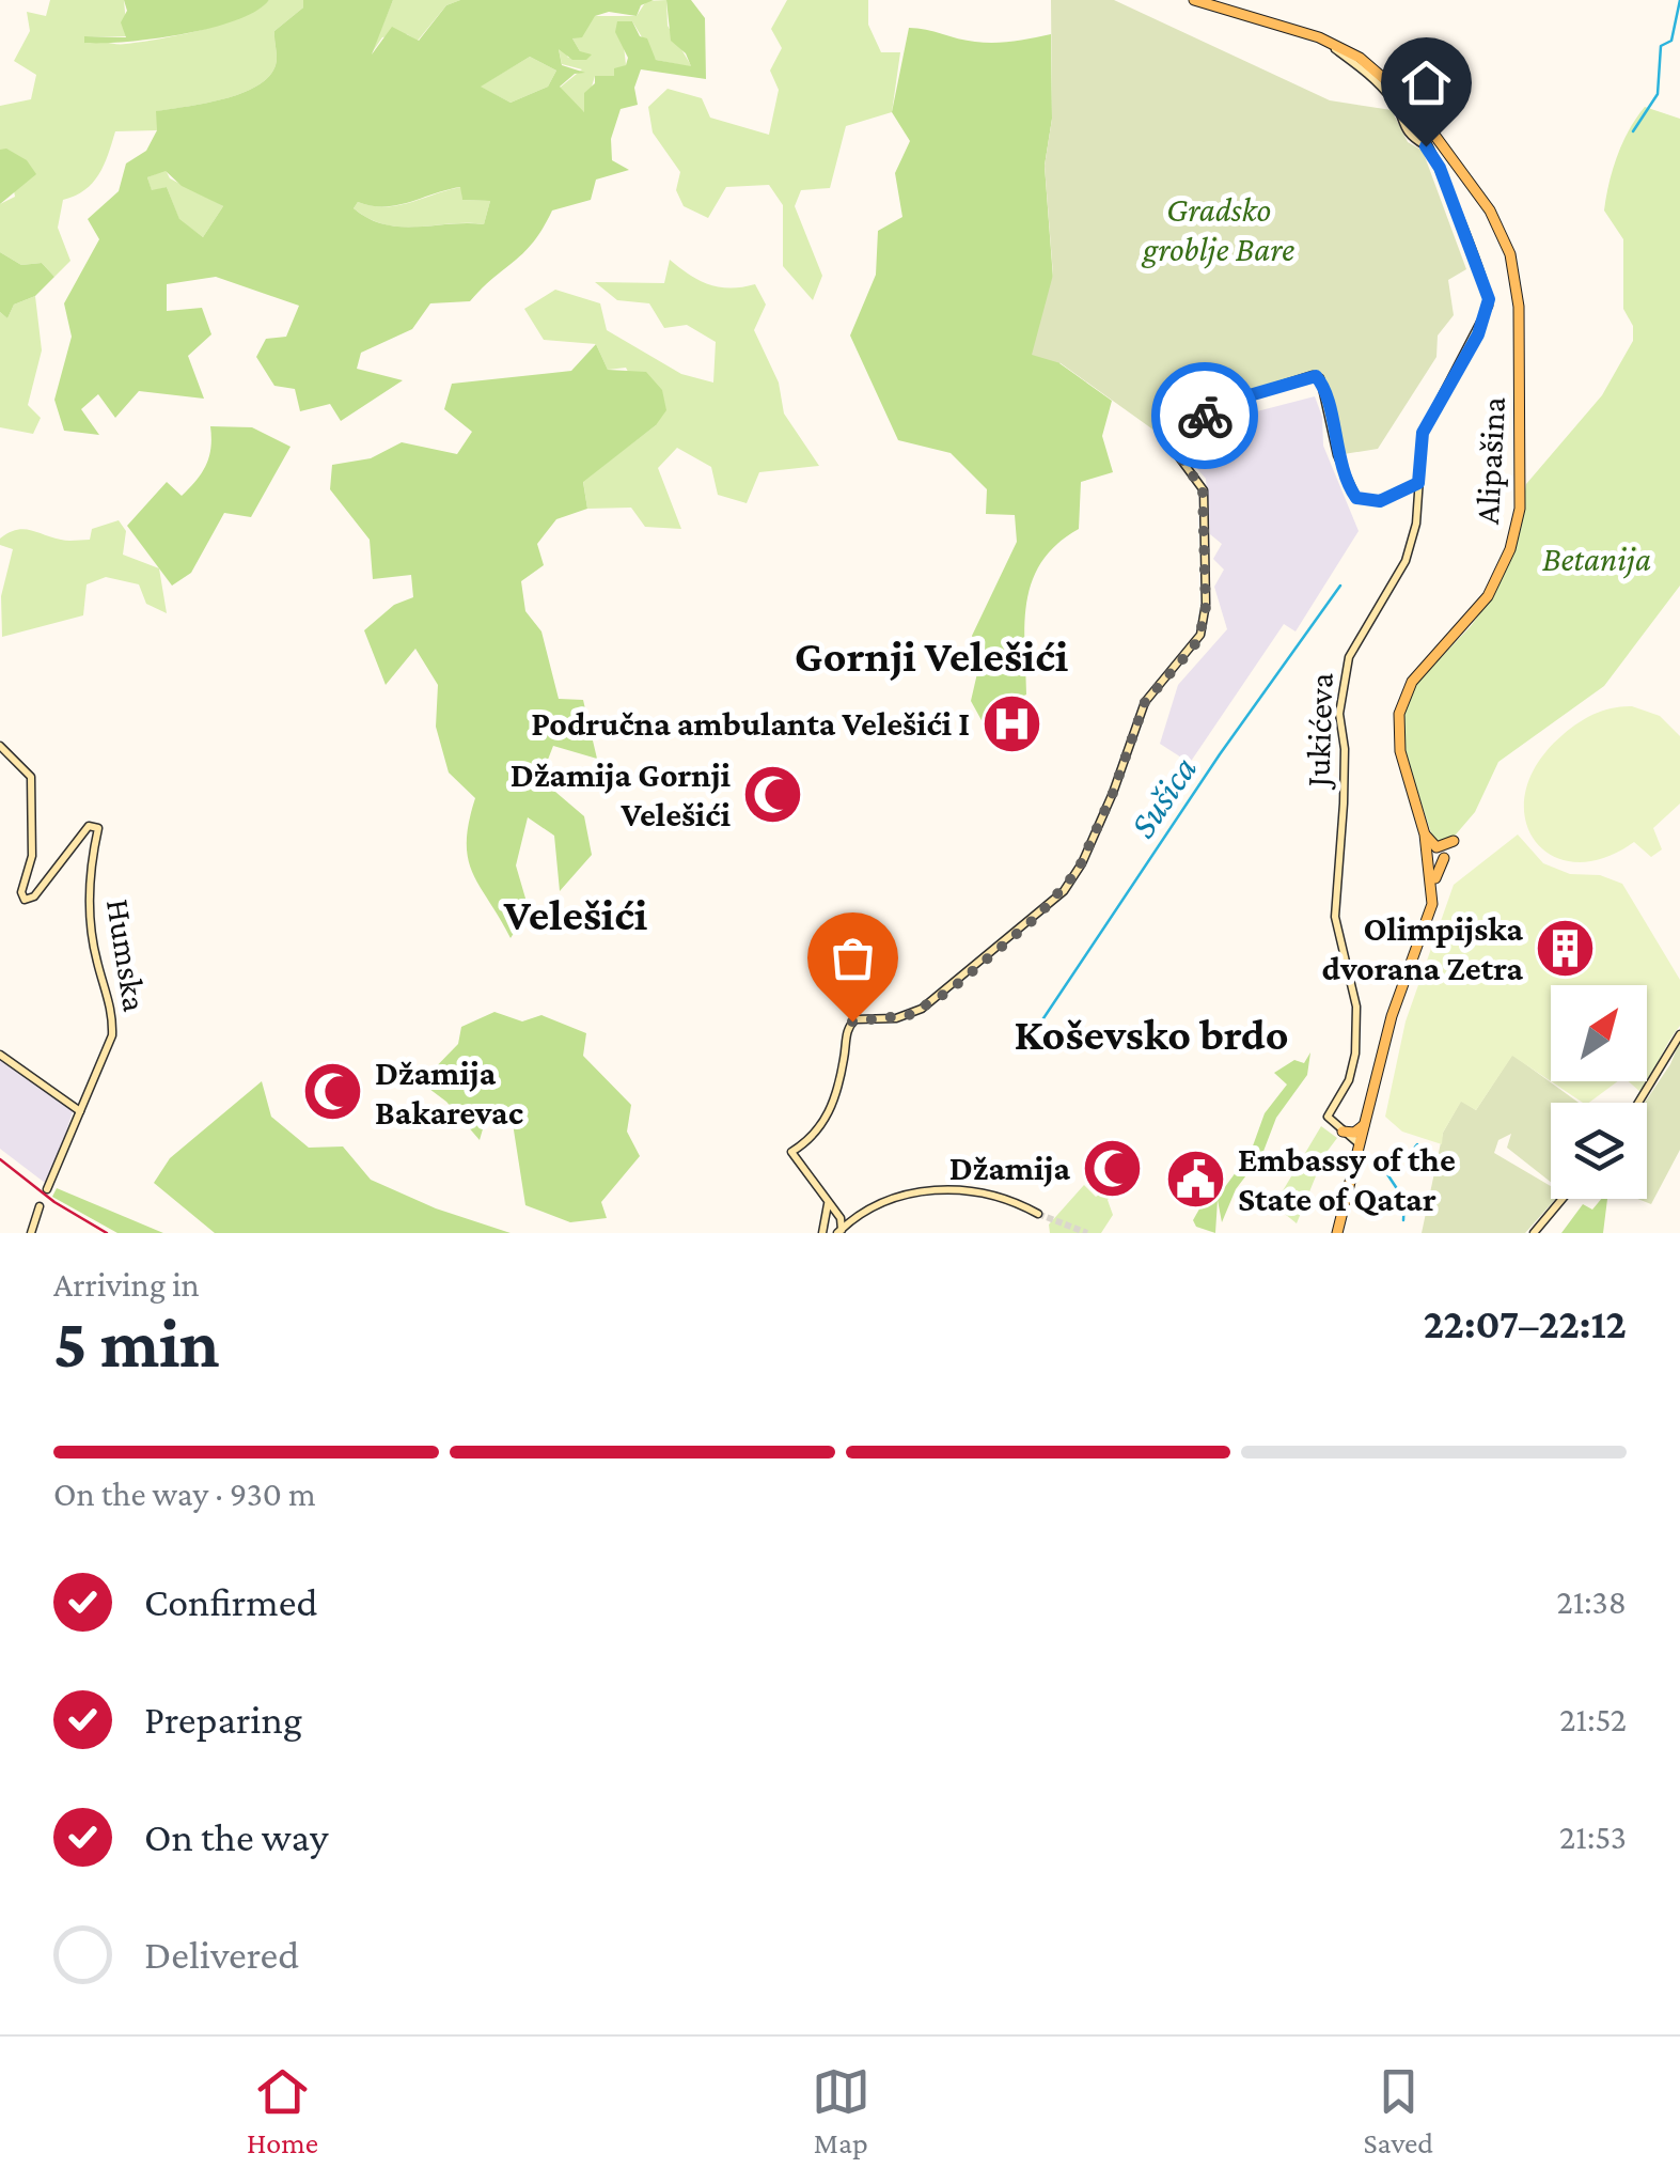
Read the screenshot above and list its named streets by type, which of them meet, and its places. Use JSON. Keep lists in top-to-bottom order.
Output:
{
  "streets": {
    "main road": ["Alipašina"],
    "street": ["Jukićeva", "Humska"]
  },
  "crossings": [
    ["Alipašina", "Jukićeva"]
  ],
  "districts": ["Gornji Velešići", "Velešići", "Koševsko brdo"],
  "water": ["Sušica"],
  "parks": ["Gradsko groblje Bare", "Betanija"],
  "places": {
    "hospital": ["Područna ambulanta Velešići I"],
    "mosque": ["Džamija Gornji Velešići", "Džamija Bakarevac", "Džamija"],
    "building": ["Olimpijska dvorana Zetra"],
    "public building": ["Embassy of the State of Qatar"]
  },
  "north": "top right",
  "page": {
    "heading": ["5 min", "Arriving in", "22:07–22:12"],
    "bar": "On the way · 930 m",
    "list": [
      ["Confirmed", "21:38"],
      ["Preparing", "21:52"],
      ["On the way", "21:53"],
      "Delivered"
    ],
    "tabs": ["Home", "Map", "Saved"]
  }
}
